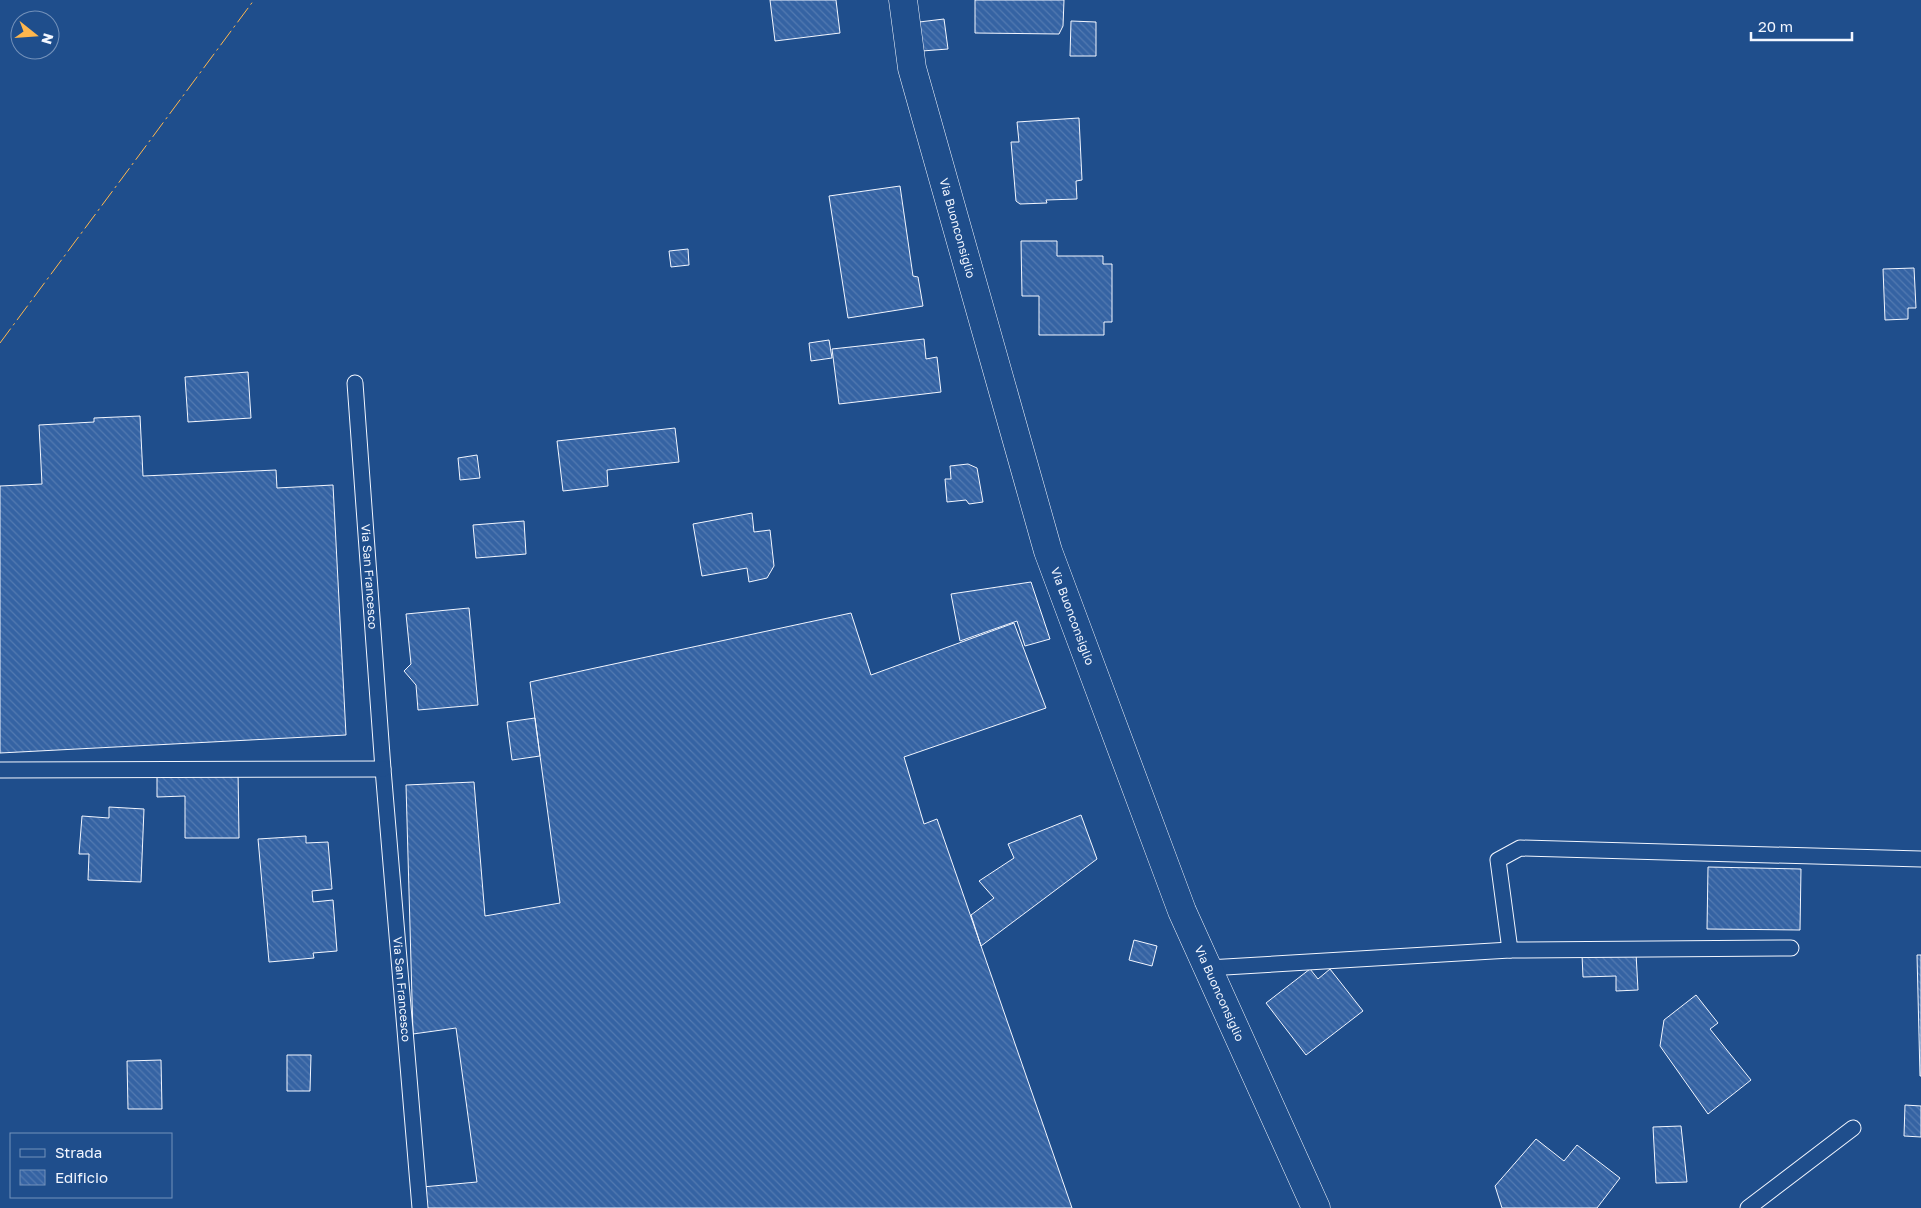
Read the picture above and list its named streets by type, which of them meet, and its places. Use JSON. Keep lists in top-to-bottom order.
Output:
{
  "streets": {
    "street": ["Via Buonconsiglio"],
    "lane": ["Via San Francesco"]
  },
  "legend": ["Strada", "Edificio"],
  "scale_bar": "20 m",
  "north": "right"
}
